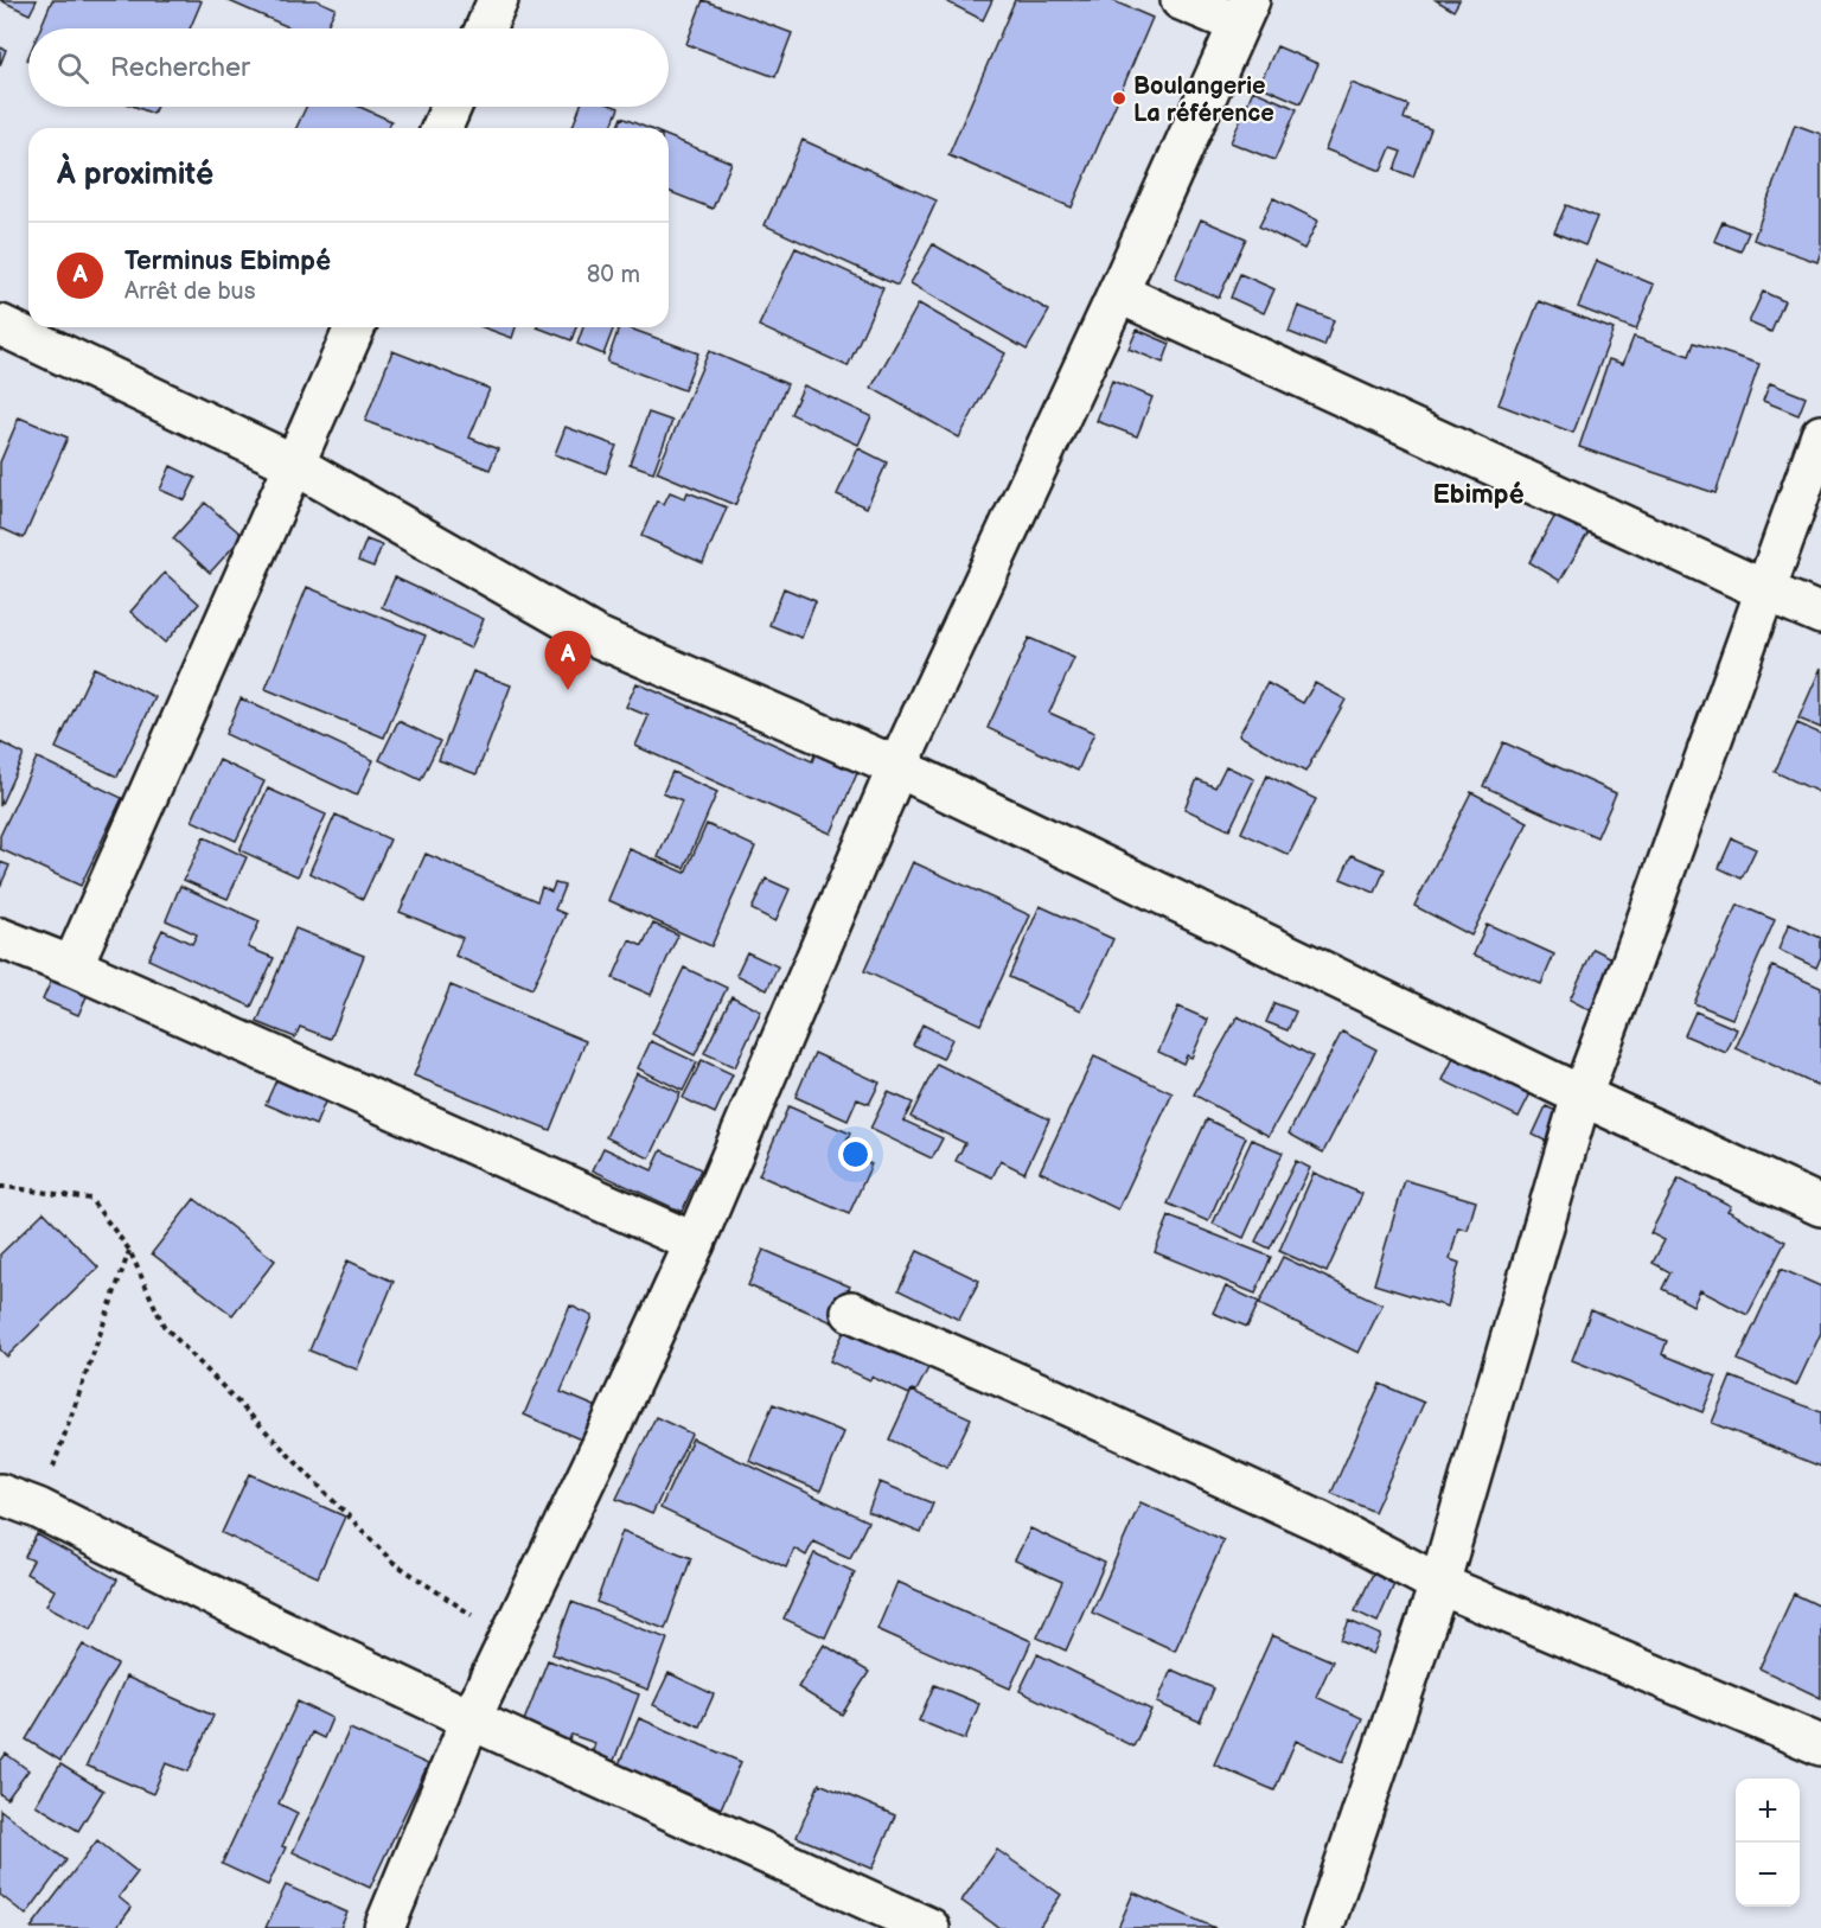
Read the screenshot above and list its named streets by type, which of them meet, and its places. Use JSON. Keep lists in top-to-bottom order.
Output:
{
  "districts": ["Ebimpé"],
  "places": ["Boulangerie La référence"],
  "page": {
    "search": "Rechercher",
    "heading": "À proximité",
    "list": [
      {
        "mark": "A",
        "name": "Terminus Ebimpé",
        "note": "Arrêt de bus",
        "value": "80 m"
      }
    ],
    "pins": "A",
    "map_buttons": ["+", "−"]
  }
}
